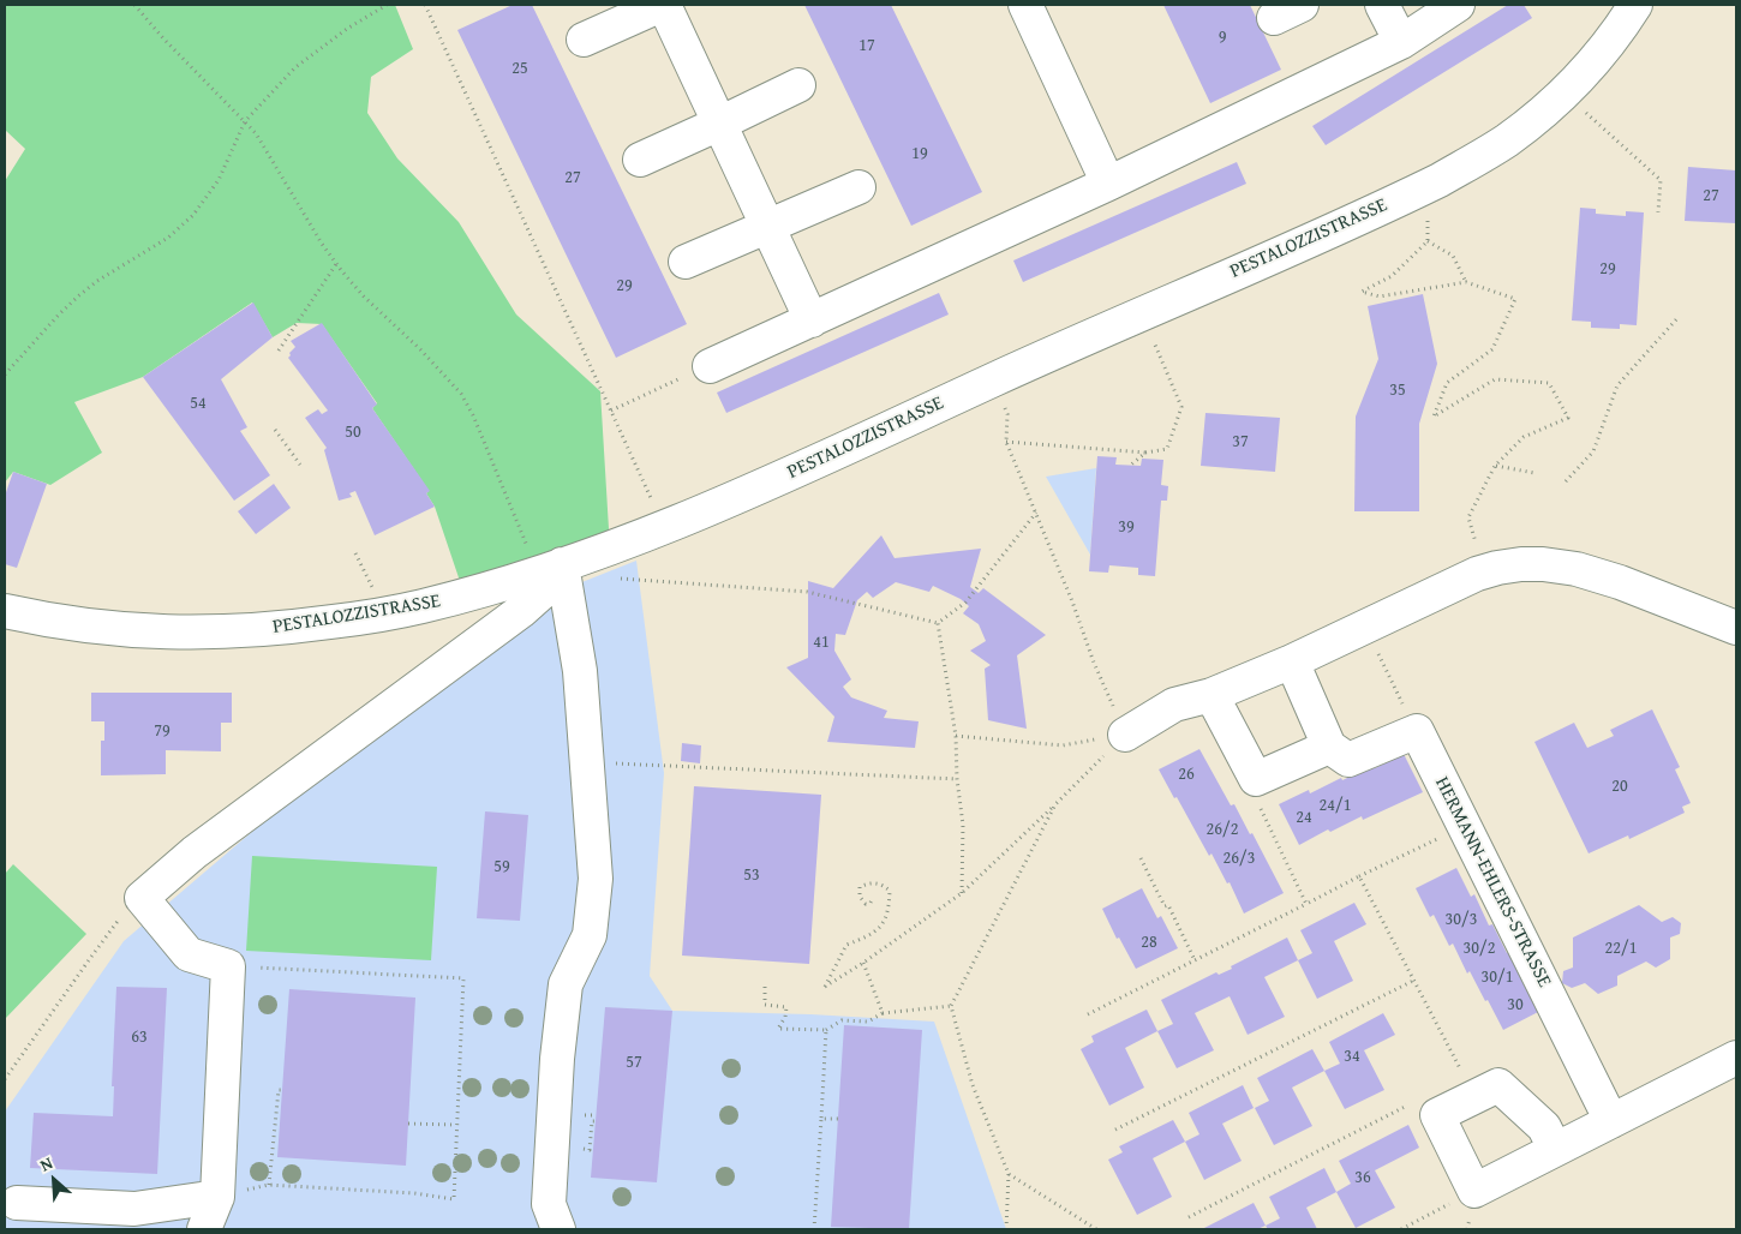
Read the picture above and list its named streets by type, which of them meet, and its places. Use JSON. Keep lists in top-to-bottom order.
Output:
{
  "streets": {
    "street": ["PESTALOZZISTRASSE", "HERMANN-EHLERS-STRASSE"]
  },
  "house_numbers": [
    "9",
    "17",
    "25",
    "19",
    "27",
    "27",
    "29",
    "29",
    "35",
    "54",
    "50",
    "37",
    "39",
    "41",
    "79",
    "26",
    "20",
    "24/1",
    "24",
    "26/2",
    "26/3",
    "59",
    "53",
    "30/3",
    "28",
    "30/2",
    "22/1",
    "30/1",
    "30",
    "63",
    "34",
    "57",
    "36"
  ],
  "north": "top left"
}
